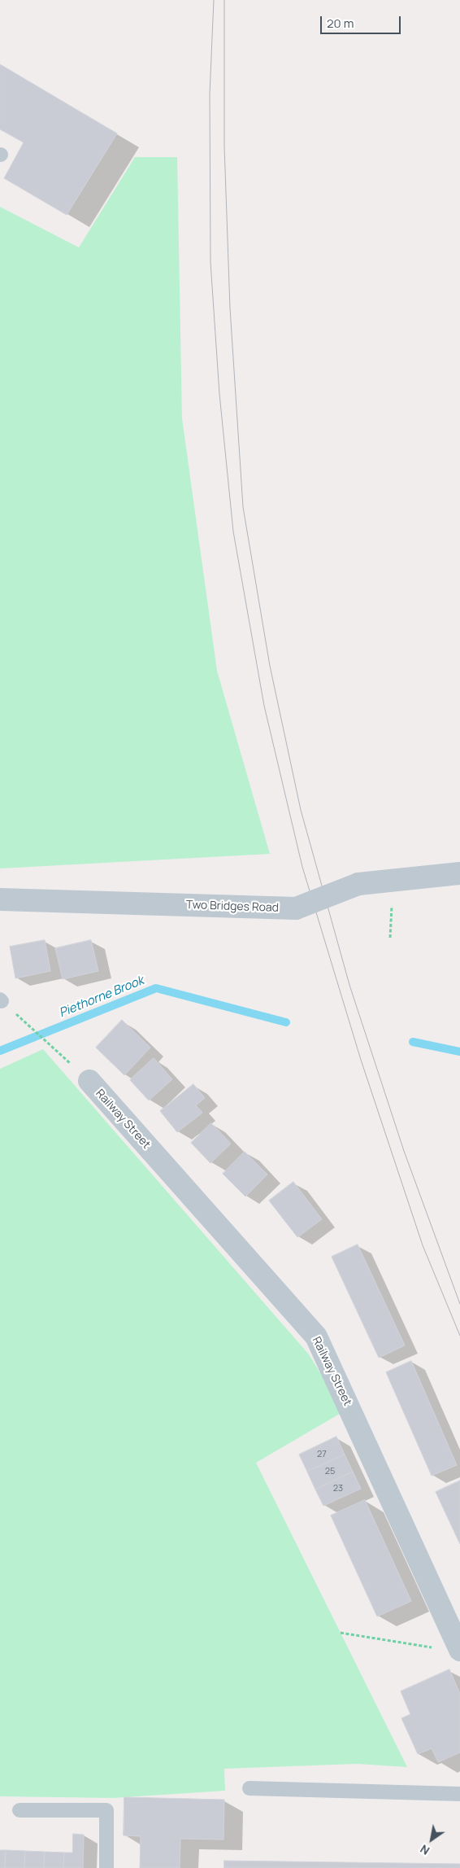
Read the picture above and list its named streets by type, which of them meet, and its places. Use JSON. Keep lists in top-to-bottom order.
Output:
{
  "streets": {
    "street": ["Two Bridges Road", "Railway Street"]
  },
  "water": ["Piethorne Brook"],
  "house_numbers": ["27", "25", "23"],
  "scale_bar": "20 m",
  "north": "bottom left"
}
